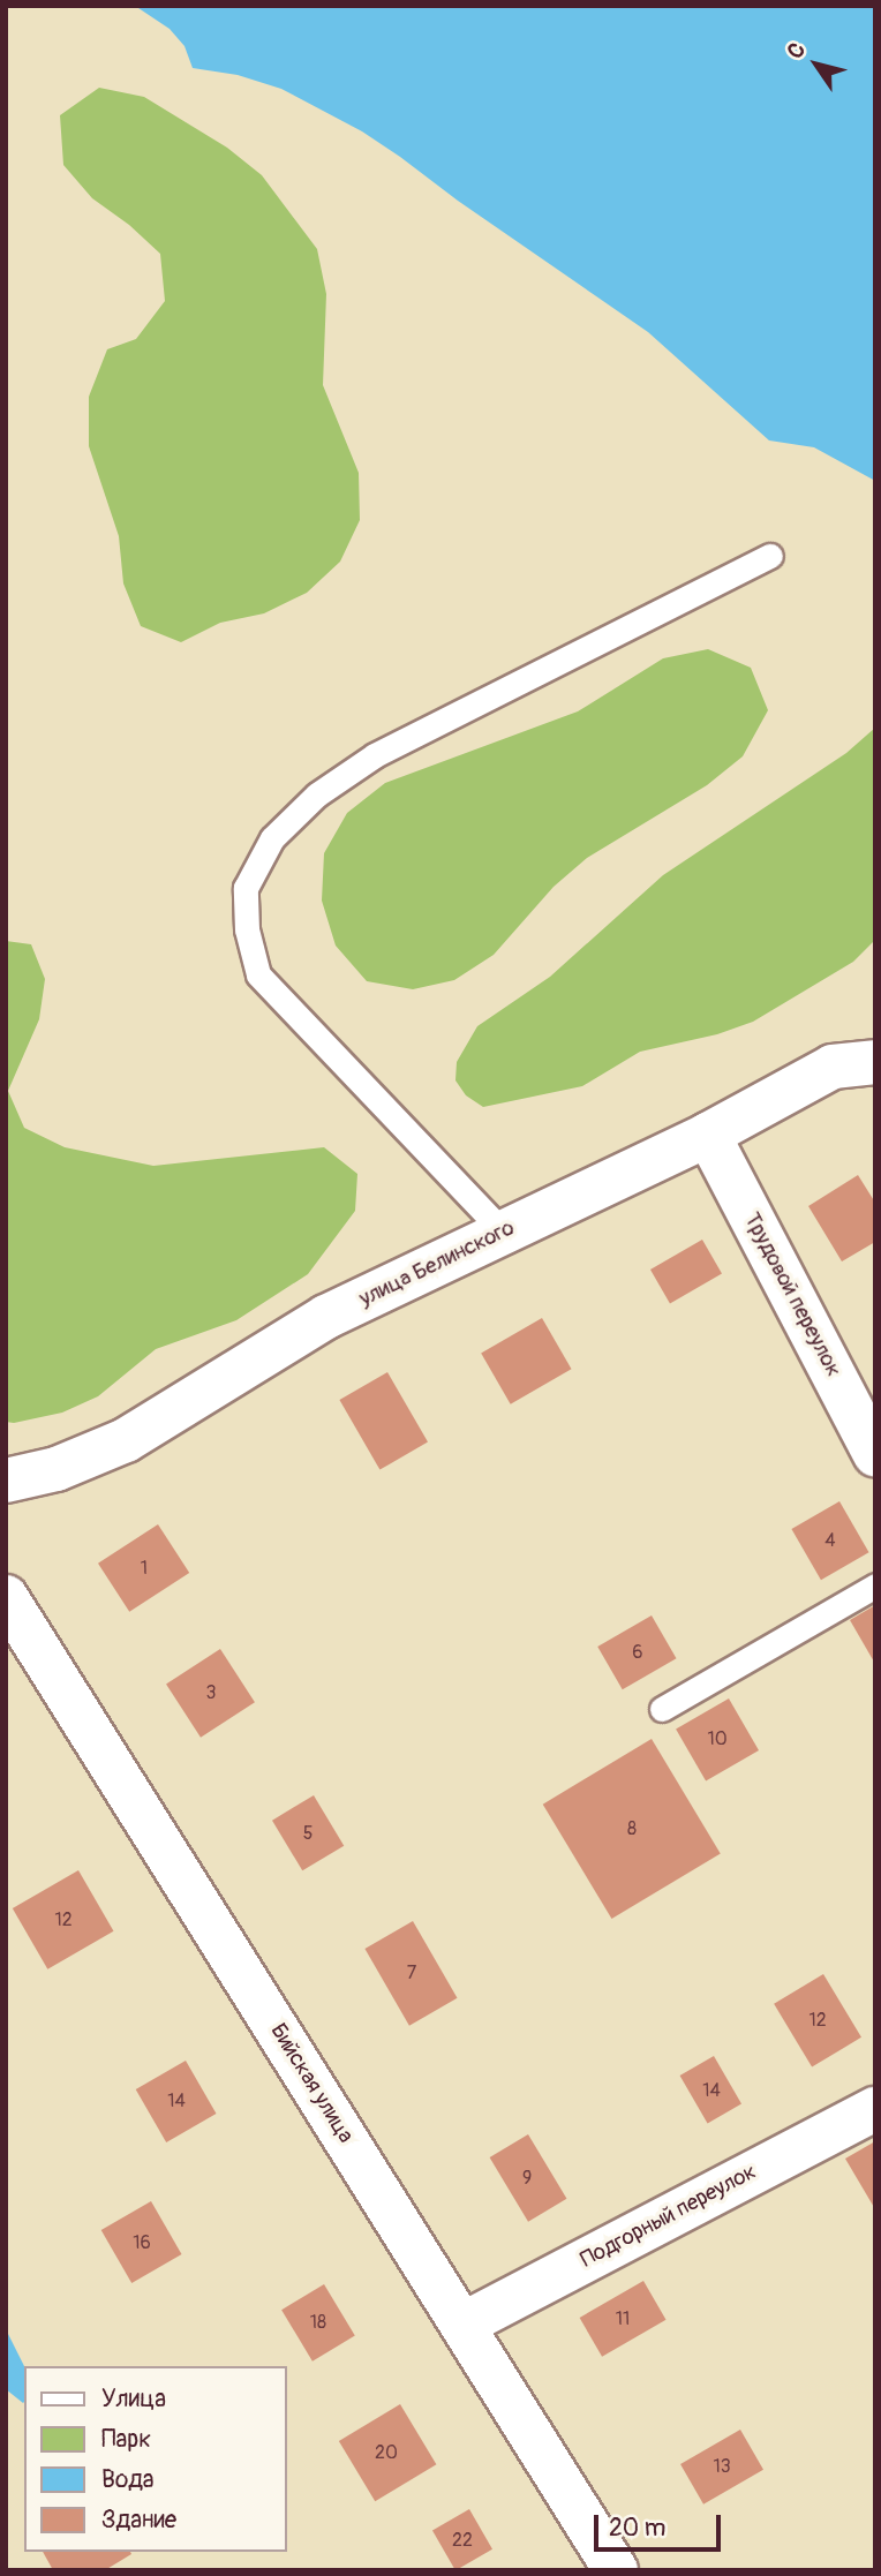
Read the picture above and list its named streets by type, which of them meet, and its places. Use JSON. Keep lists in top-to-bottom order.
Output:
{
  "streets": {
    "street": [
      "улица Белинского",
      "Трудовой переулок",
      "Бийская улица",
      "Подгорный переулок"
    ]
  },
  "crossings": [
    ["улица Белинского", "Трудовой переулок"],
    ["Бийская улица", "Подгорный переулок"]
  ],
  "house_numbers": [
    "4",
    "1",
    "6",
    "3",
    "10",
    "8",
    "5",
    "12",
    "7",
    "12",
    "14",
    "14",
    "9",
    "16",
    "11",
    "18",
    "20",
    "13",
    "22"
  ],
  "legend": [
    "Улица",
    "Парк",
    "Вода",
    "Здание"
  ],
  "scale_bar": "20 m",
  "north": "top left"
}
